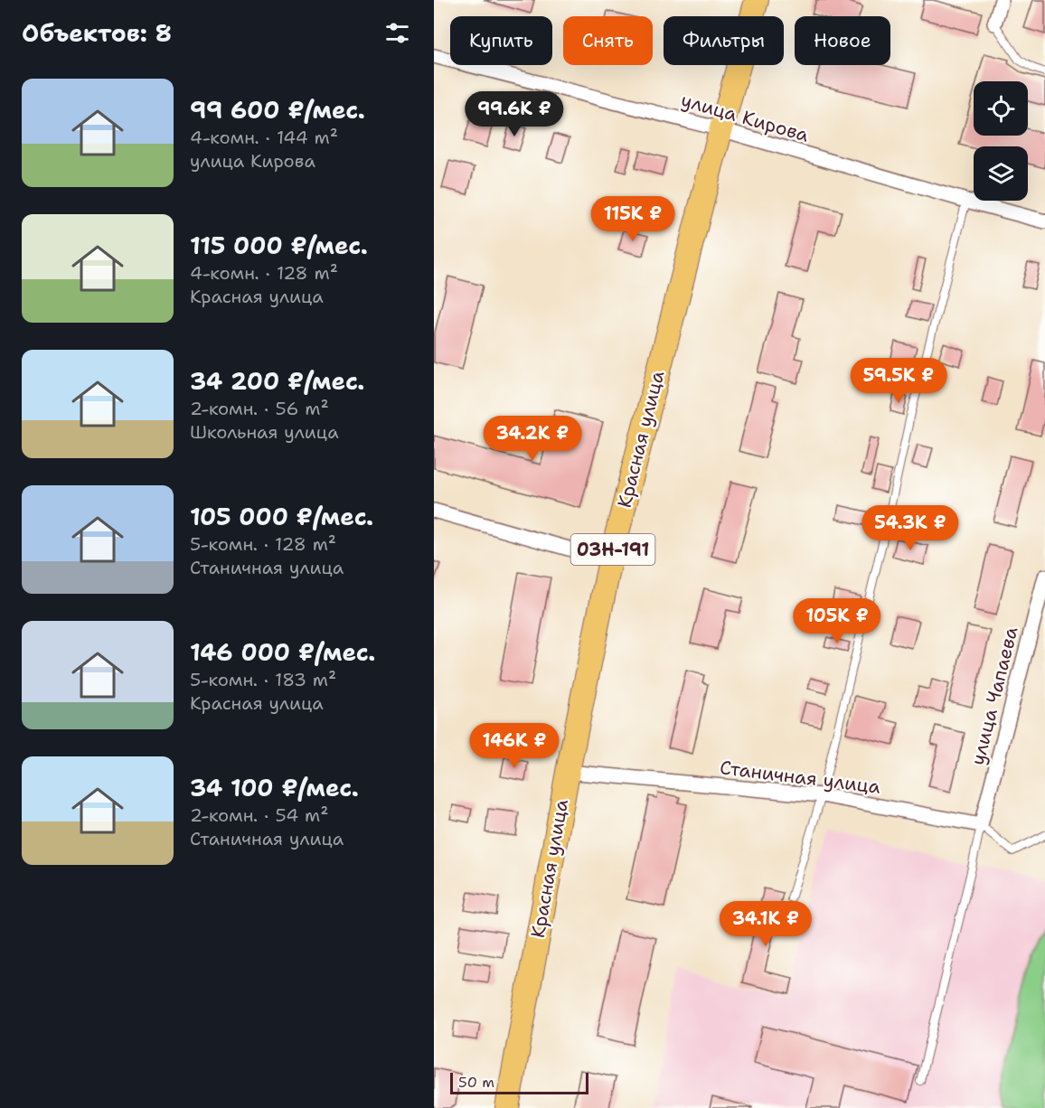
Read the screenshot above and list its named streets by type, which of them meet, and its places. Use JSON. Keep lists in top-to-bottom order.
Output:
{
  "streets": {
    "main road": ["Красная улица", "03Н-191"],
    "street": ["улица Кирова", "улица Чапаева", "Станичная улица"]
  },
  "crossings": [
    ["улица Кирова", "Красная улица"],
    ["Красная улица", "Станичная улица"],
    ["улица Чапаева", "Станичная улица"]
  ],
  "scale_bar": "50 m",
  "page": {
    "heading": "Объектов: 8",
    "chip": [
      "Купить",
      "Снять",
      "Фильтры",
      "Новое"
    ],
    "list": [
      {
        "name": "99 600 ₽/мес.",
        "note": "4-комн. · 144 m² · улица Кирова"
      },
      {
        "name": "115 000 ₽/мес.",
        "note": "4-комн. · 128 m² · Красная улица"
      },
      {
        "name": "34 200 ₽/мес.",
        "note": "2-комн. · 56 m² · Школьная улица"
      },
      {
        "name": "105 000 ₽/мес.",
        "note": "5-комн. · 128 m² · Станичная улица"
      },
      {
        "name": "146 000 ₽/мес.",
        "note": "5-комн. · 183 m² · Красная улица"
      },
      {
        "name": "34 100 ₽/мес.",
        "note": "2-комн. · 54 m² · Станичная улица"
      }
    ],
    "price": [
      "99.6K ₽",
      "115K ₽",
      "59.5K ₽",
      "34.2K ₽",
      "54.3K ₽",
      "105K ₽",
      "146K ₽",
      "34.1K ₽"
    ],
    "scale": "50 m"
  }
}
